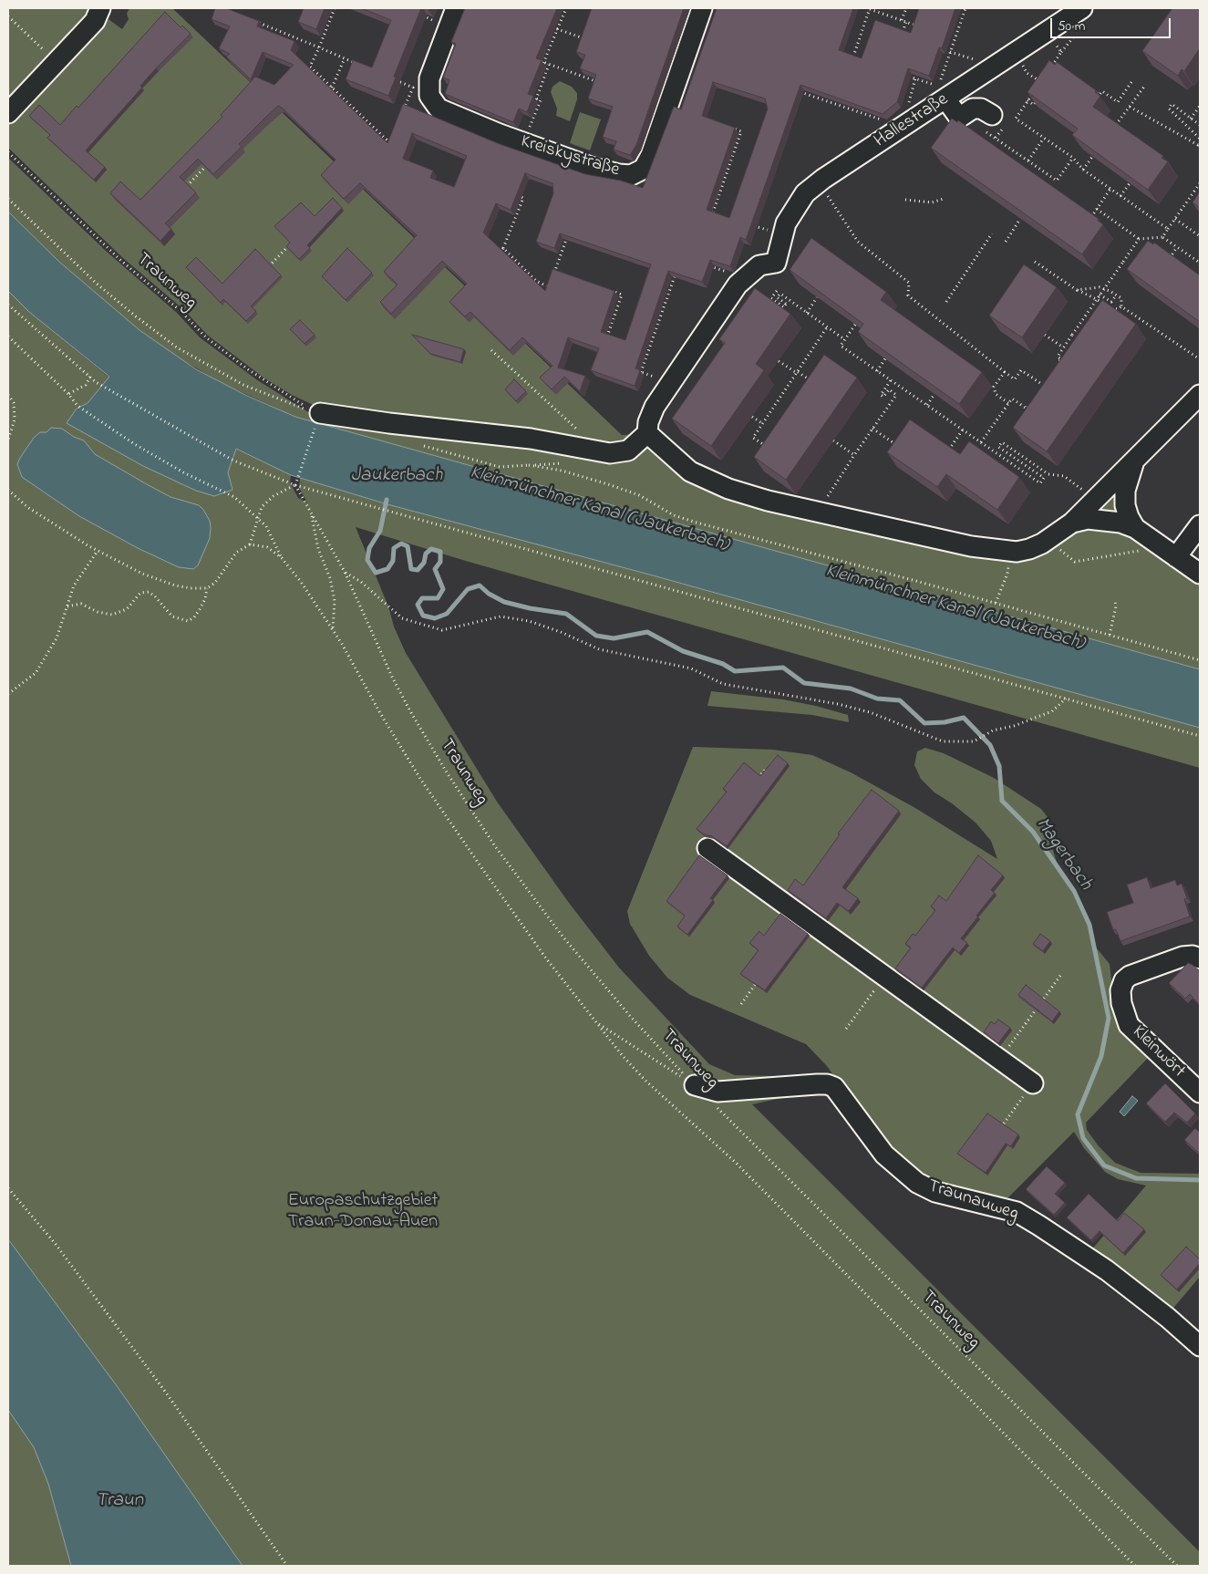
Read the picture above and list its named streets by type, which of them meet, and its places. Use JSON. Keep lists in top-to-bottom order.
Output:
{
  "streets": {
    "street": [
      "Hallestraße",
      "Kreiskystraße",
      "Kleinwört",
      "Traunauweg"
    ],
    "path": ["Traunweg"]
  },
  "crossings": [
    ["Traunweg", "Traunauweg"]
  ],
  "water": [
    "Jaukerbach",
    "Kleinmünchner Kanal (Jaukerbach)",
    "Magerbach",
    "Traun"
  ],
  "parks": ["Europaschutzgebiet Traun-Donau-Auen"],
  "scale_bar": "50 m"
}
